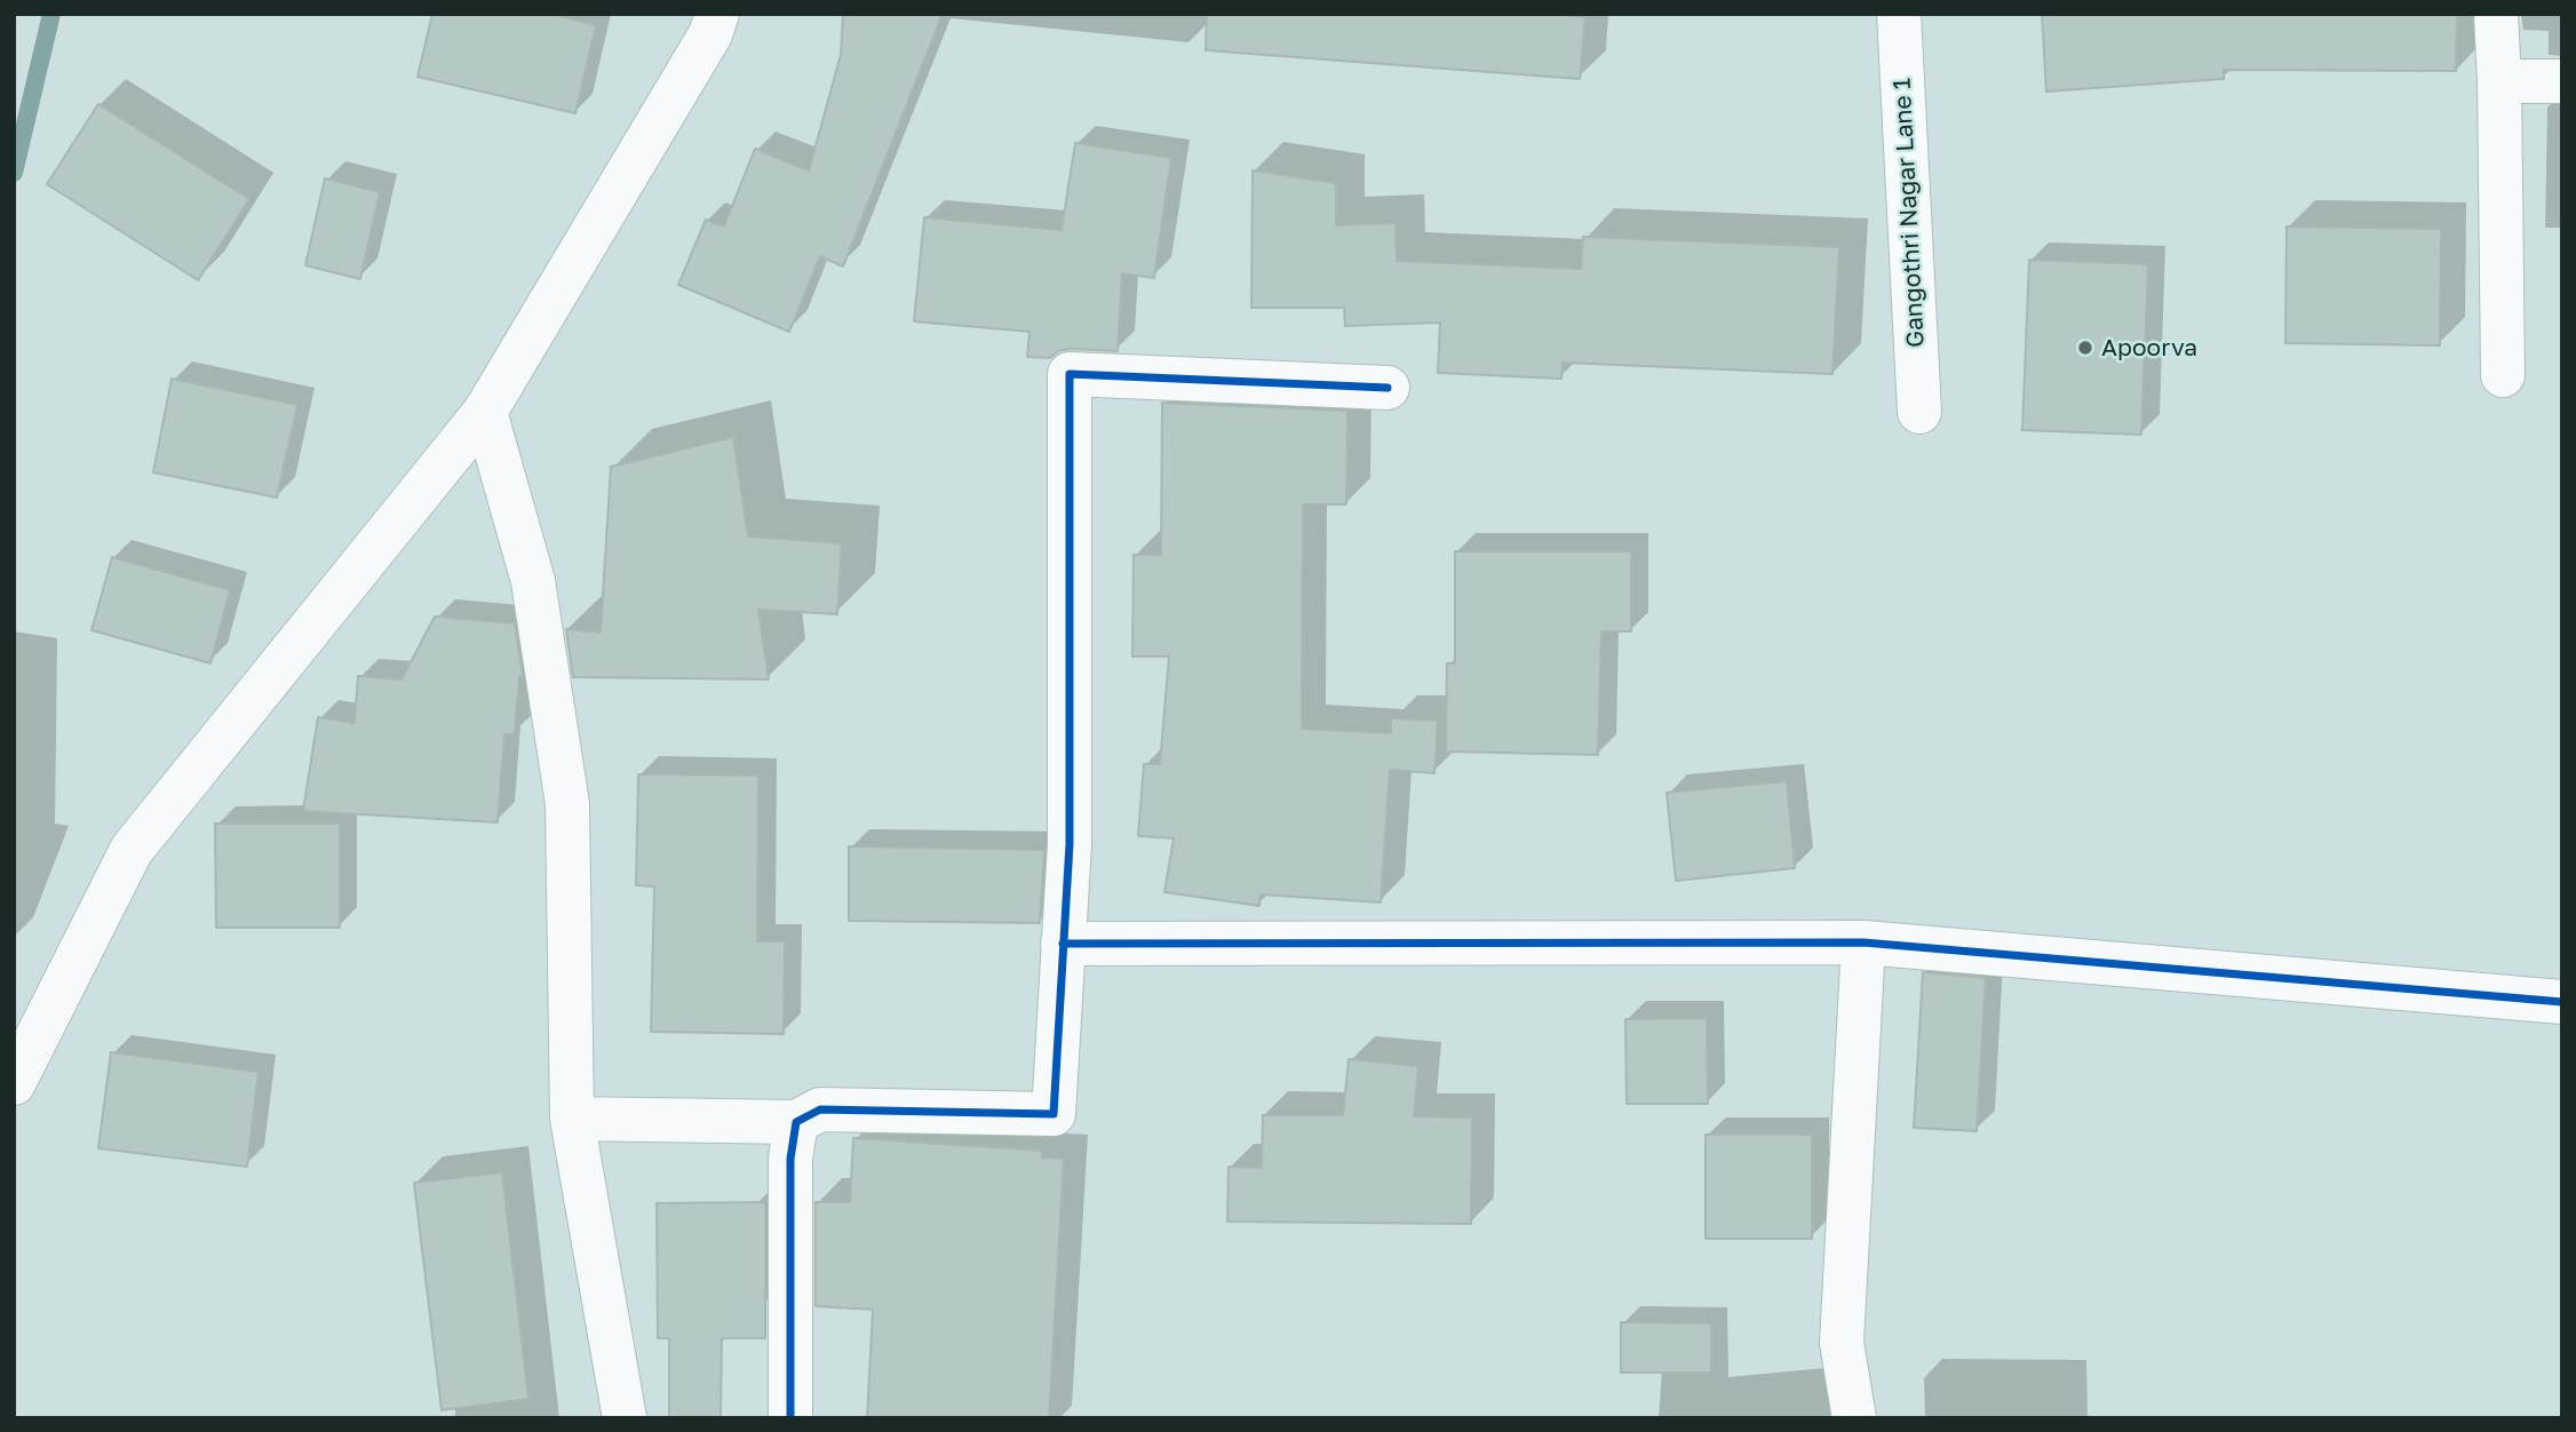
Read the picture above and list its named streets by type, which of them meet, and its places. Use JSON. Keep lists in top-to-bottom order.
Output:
{
  "streets": {
    "street": ["Gangothri Nagar Lane 1"]
  },
  "places": ["Apoorva"]
}
